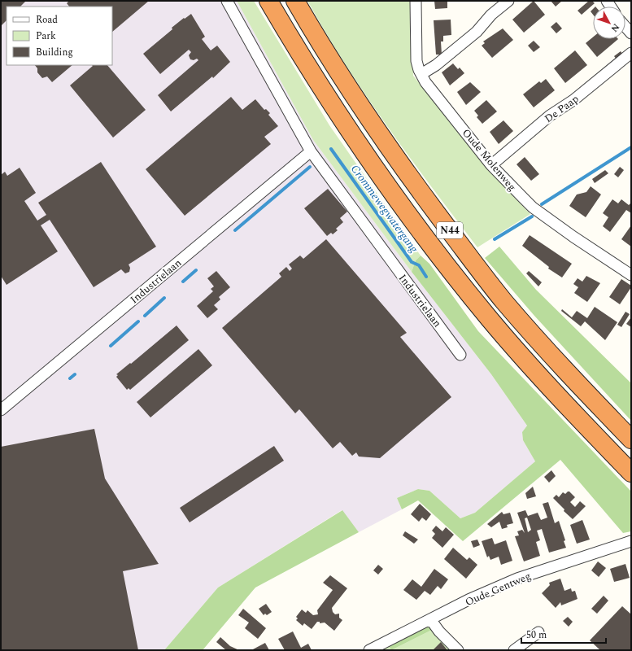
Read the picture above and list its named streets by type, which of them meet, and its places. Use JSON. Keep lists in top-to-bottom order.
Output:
{
  "streets": {
    "highway": ["N44"],
    "street": [
      "De Paap",
      "Oude Molenweg",
      "Industrielaan",
      "Oude Gentweg"
    ]
  },
  "crossings": [
    ["De Paap", "Oude Molenweg"]
  ],
  "water": ["Crommewegwatergang"],
  "legend": ["Road", "Park", "Building"],
  "scale_bar": "50 m",
  "north": "bottom right"
}
